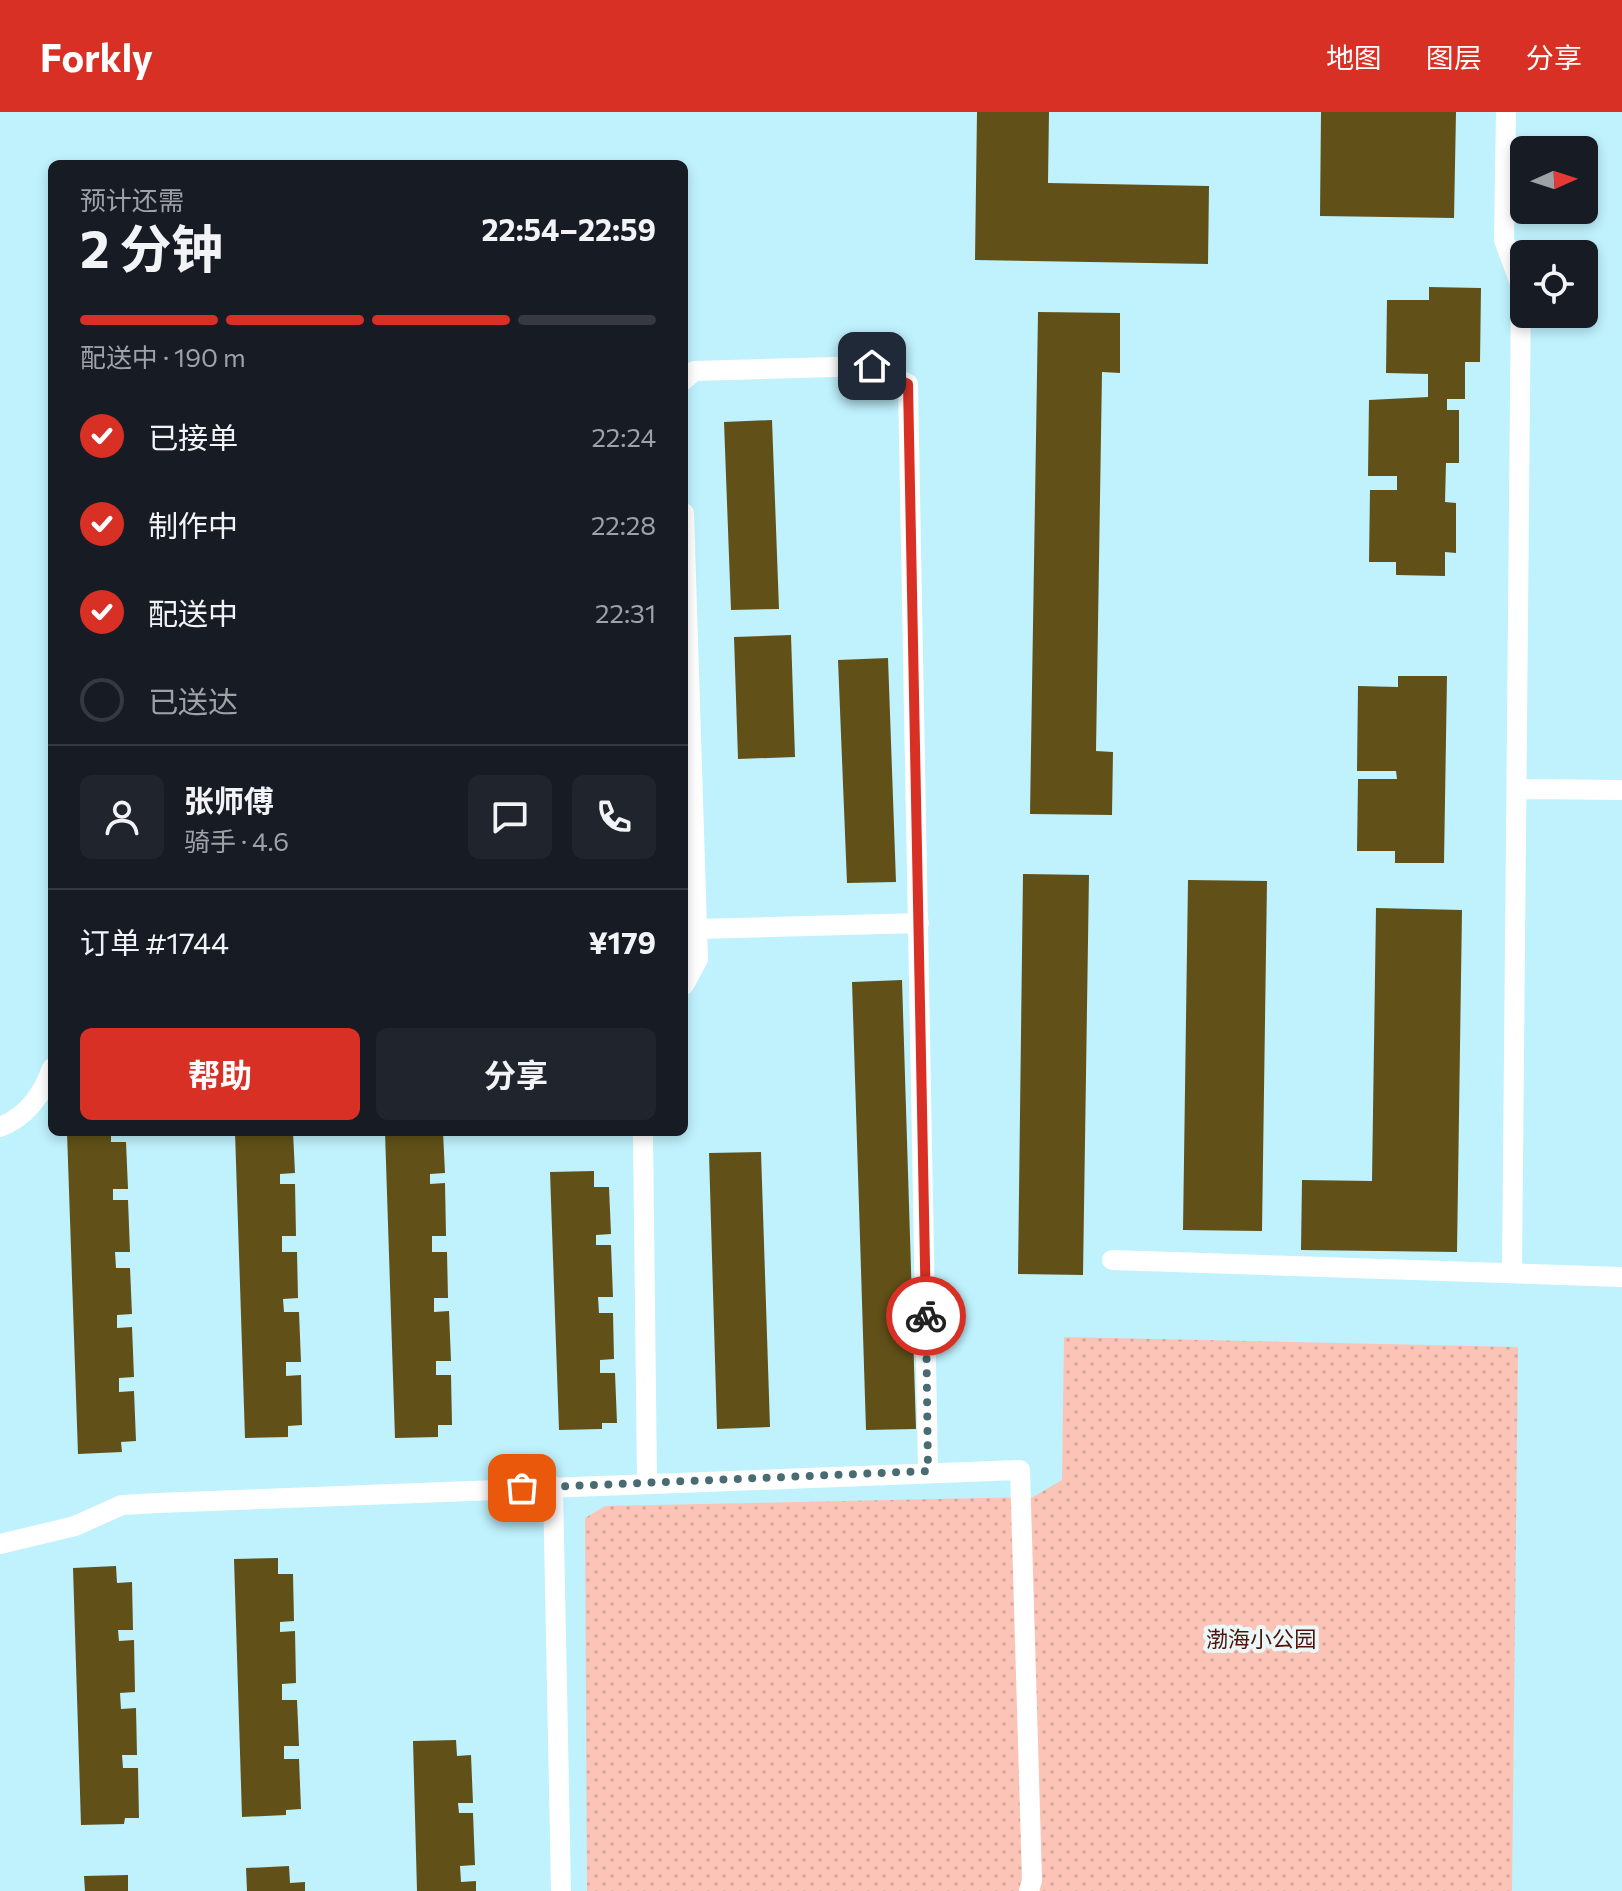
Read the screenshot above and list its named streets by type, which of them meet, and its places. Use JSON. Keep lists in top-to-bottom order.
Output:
{
  "parks": ["渤海小公园"],
  "north": "right",
  "page": {
    "header": "Forkly",
    "nav": ["地图", "图层", "分享"],
    "heading": ["2 分钟", "预计还需", "22:54–22:59"],
    "panel": [
      "张师傅",
      "骑手 · 4.6",
      "订单 #1744",
      "¥179"
    ],
    "bar": "配送中 · 190 m",
    "list": [
      ["已接单", "22:24"],
      ["制作中", "22:28"],
      ["配送中", "22:31"],
      "已送达"
    ],
    "buttons": ["帮助", "分享"]
  }
}
